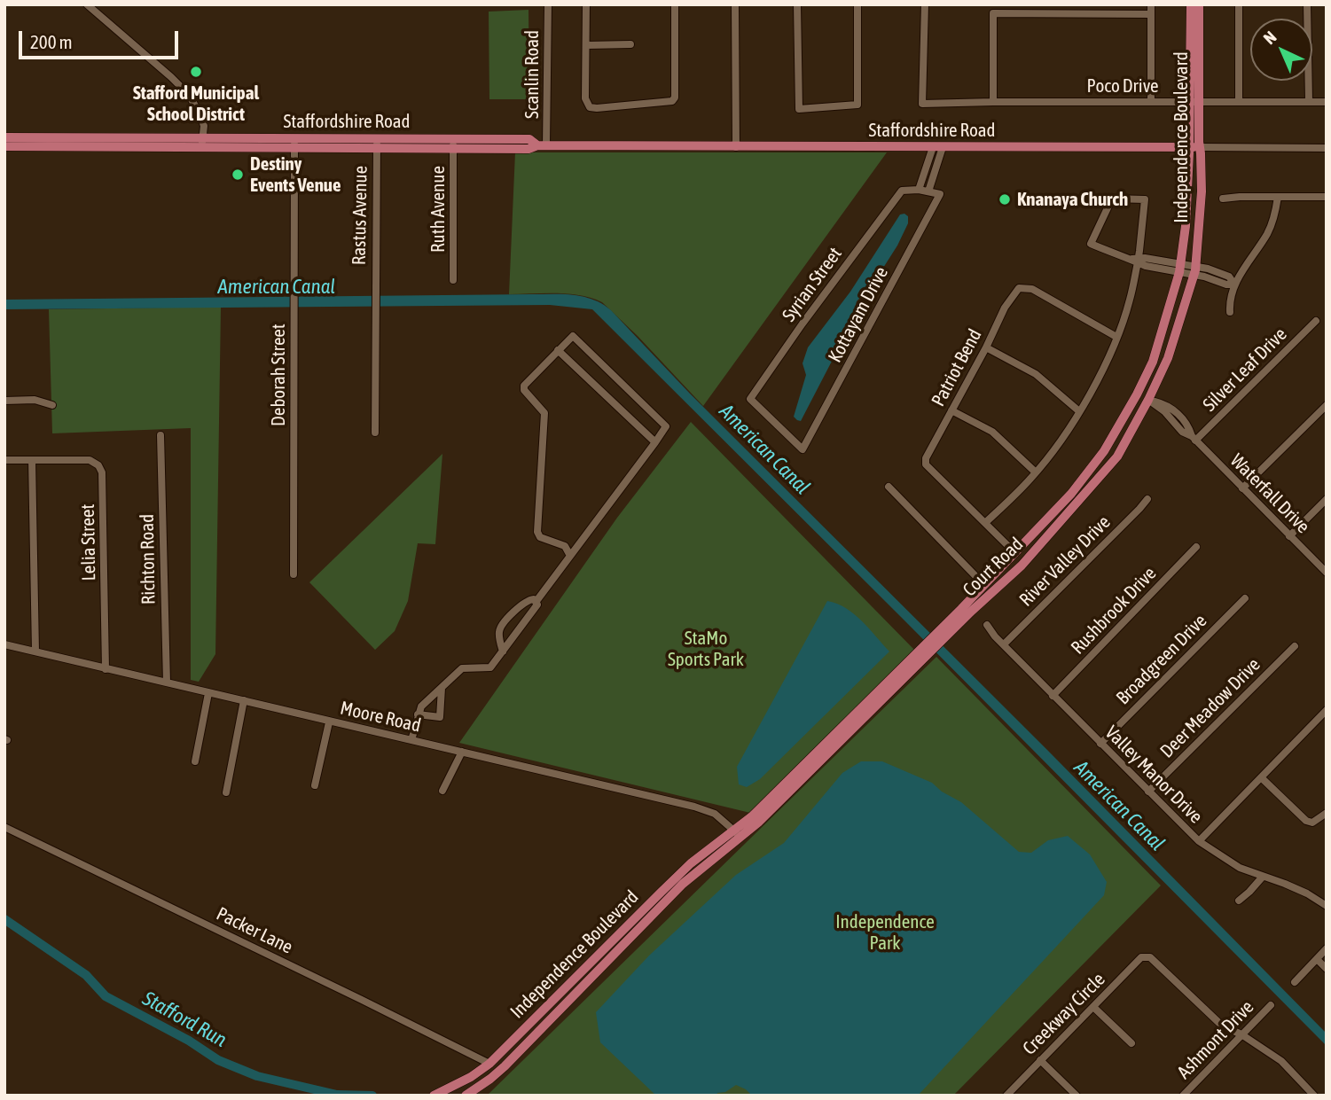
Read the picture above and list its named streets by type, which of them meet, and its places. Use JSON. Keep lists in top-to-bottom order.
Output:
{
  "streets": {
    "main road": ["Staffordshire Road", "Independence Boulevard", "Court Road"],
    "street": [
      "Scanlin Road",
      "Poco Drive",
      "Ruth Avenue",
      "Rastus Avenue",
      "Syrian Street",
      "Kottayam Drive",
      "Patriot Bend",
      "Silver Leaf Drive",
      "Deborah Street",
      "Waterfall Drive",
      "Lelia Street",
      "Richton Road",
      "River Valley Drive",
      "Rushbrook Drive",
      "Broadgreen Drive",
      "Deer Meadow Drive",
      "Moore Road",
      "Valley Manor Drive",
      "Packer Lane",
      "Creekway Circle",
      "Ashmont Drive"
    ]
  },
  "crossings": [
    ["Scanlin Road", "Staffordshire Road"],
    ["Poco Drive", "Independence Boulevard"],
    ["Staffordshire Road", "Independence Boulevard"],
    ["Staffordshire Road", "Ruth Avenue"],
    ["Staffordshire Road", "Rastus Avenue"],
    ["Staffordshire Road", "Deborah Street"],
    ["Independence Boulevard", "Court Road"],
    ["Independence Boulevard", "Moore Road"],
    ["Independence Boulevard", "Packer Lane"],
    ["Syrian Street", "Kottayam Drive"],
    ["Silver Leaf Drive", "Waterfall Drive"],
    ["Waterfall Drive", "Court Road"],
    ["Lelia Street", "Moore Road"],
    ["Richton Road", "Moore Road"],
    ["River Valley Drive", "Valley Manor Drive"],
    ["Court Road", "Moore Road"],
    ["Rushbrook Drive", "Valley Manor Drive"],
    ["Broadgreen Drive", "Valley Manor Drive"],
    ["Deer Meadow Drive", "Valley Manor Drive"],
    ["Creekway Circle", "Ashmont Drive"]
  ],
  "water": ["American Canal", "Stafford Run"],
  "parks": ["StaMo Sports Park", "Independence Park"],
  "places": ["Stafford Municipal School District", "Destiny Events Venue", "Knanaya Church"],
  "scale_bar": "200 m",
  "north": "top left"
}
